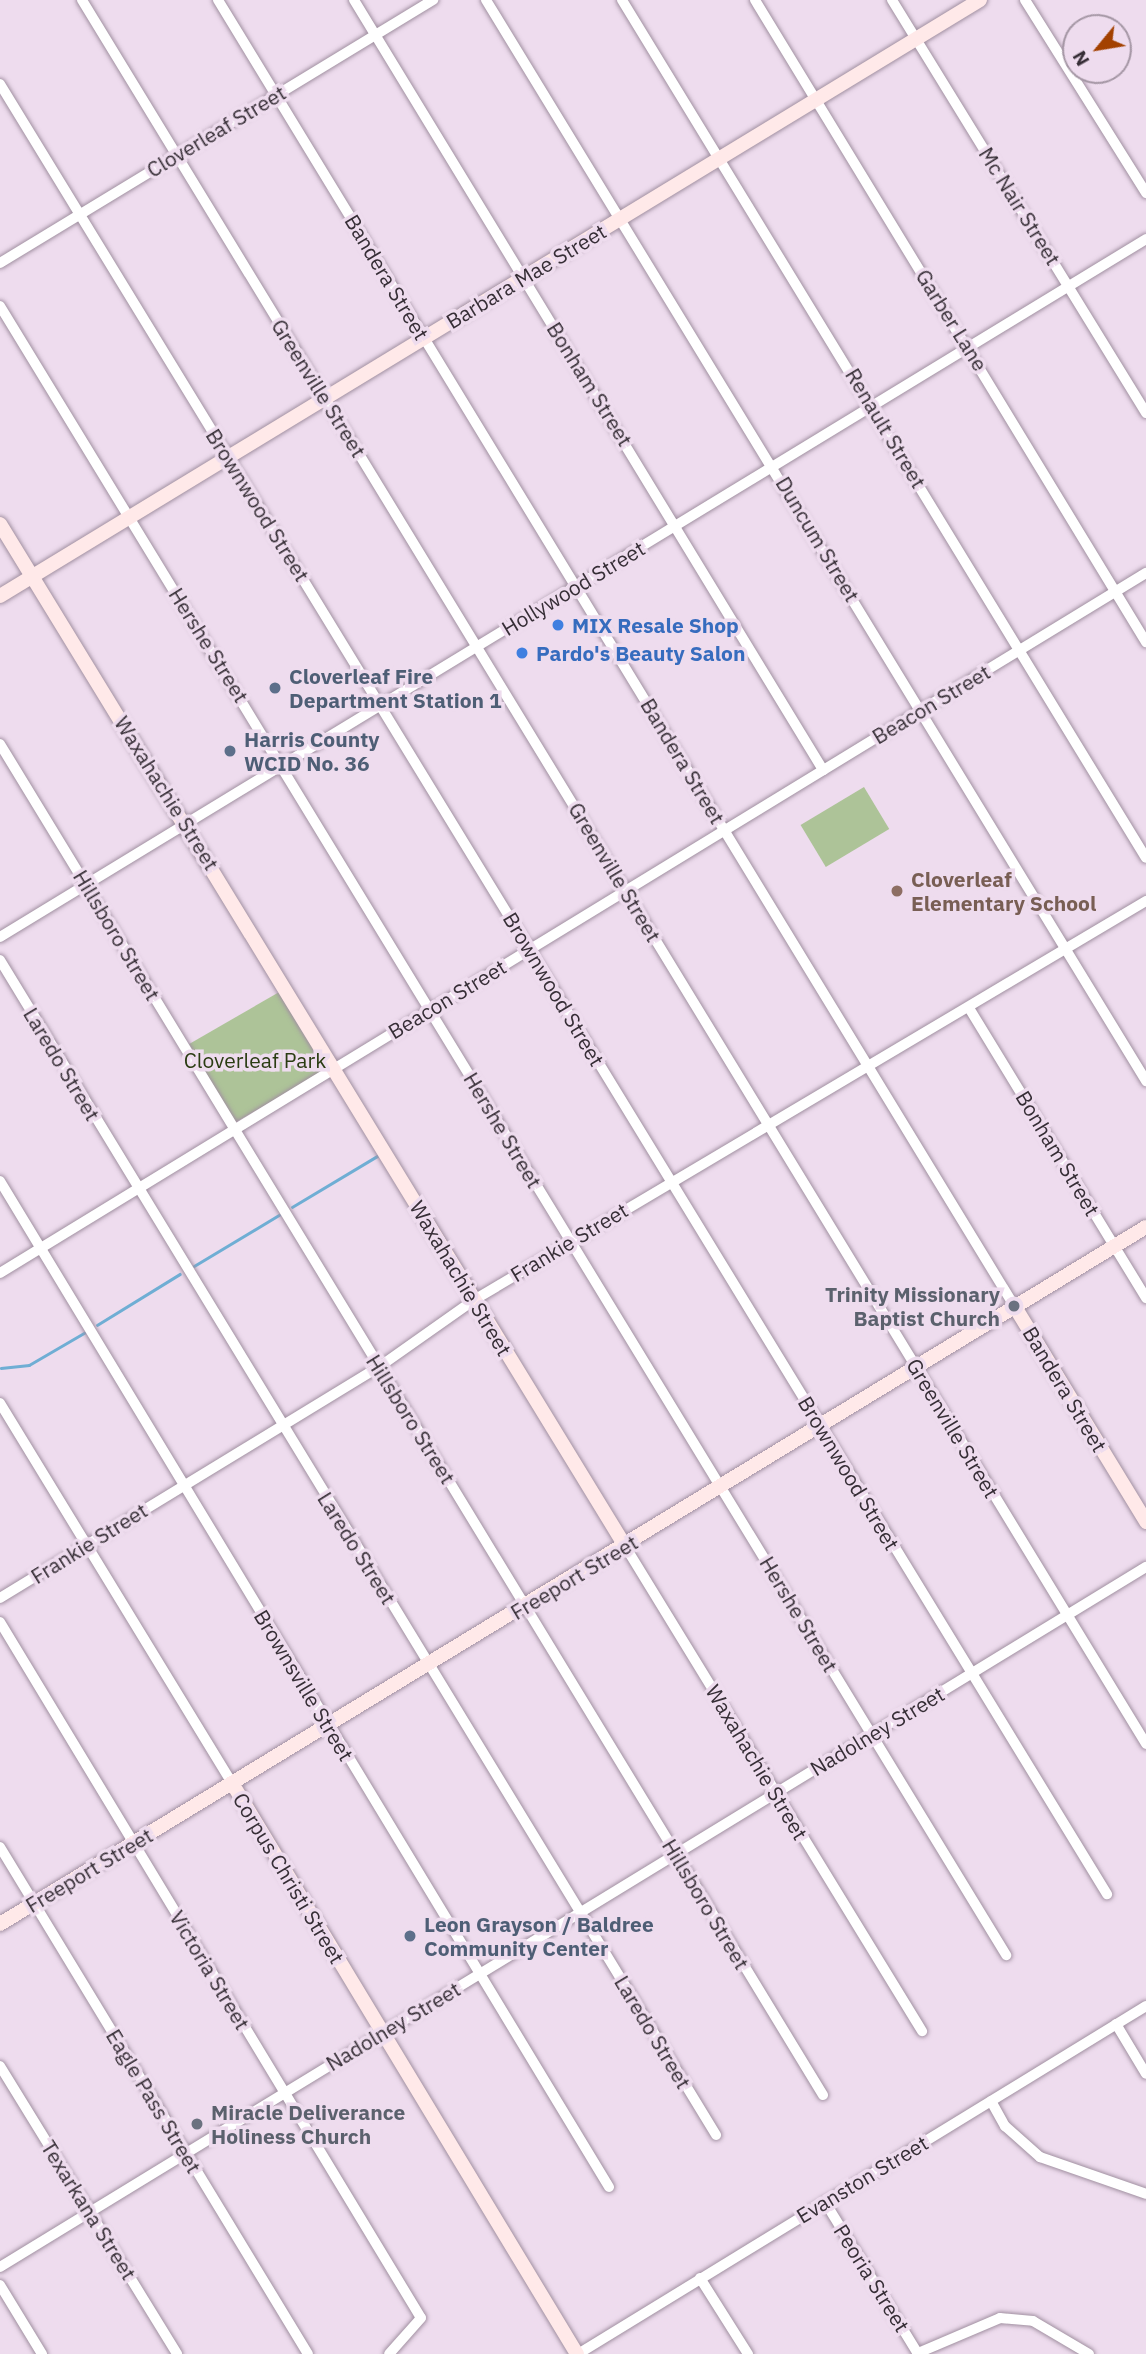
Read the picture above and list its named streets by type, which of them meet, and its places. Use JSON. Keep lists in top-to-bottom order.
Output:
{
  "streets": {
    "street": [
      "Cloverleaf Street",
      "Mc Nair Street",
      "Barbara Mae Street",
      "Bandera Street",
      "Garber Lane",
      "Bonham Street",
      "Greenville Street",
      "Renault Street",
      "Brownwood Street",
      "Duncum Street",
      "Hollywood Street",
      "Hershe Street",
      "Beacon Street",
      "Waxahachie Street",
      "Hillsboro Street",
      "Laredo Street",
      "Frankie Street",
      "Freeport Street",
      "Brownsville Street",
      "Nadolney Street",
      "Corpus Christi Street",
      "Victoria Street",
      "Eagle Pass Street",
      "Evanston Street",
      "Texarkana Street",
      "Peoria Street"
    ]
  },
  "crossings": [
    ["Cloverleaf Street", "Bandera Street"],
    ["Cloverleaf Street", "Bonham Street"],
    ["Cloverleaf Street", "Greenville Street"],
    ["Cloverleaf Street", "Brownwood Street"],
    ["Mc Nair Street", "Barbara Mae Street"],
    ["Mc Nair Street", "Hollywood Street"],
    ["Barbara Mae Street", "Bandera Street"],
    ["Barbara Mae Street", "Garber Lane"],
    ["Barbara Mae Street", "Bonham Street"],
    ["Barbara Mae Street", "Greenville Street"],
    ["Barbara Mae Street", "Renault Street"],
    ["Barbara Mae Street", "Brownwood Street"],
    ["Barbara Mae Street", "Duncum Street"],
    ["Barbara Mae Street", "Hershe Street"],
    ["Barbara Mae Street", "Waxahachie Street"],
    ["Bandera Street", "Hollywood Street"],
    ["Bandera Street", "Beacon Street"],
    ["Bandera Street", "Frankie Street"],
    ["Bandera Street", "Freeport Street"],
    ["Garber Lane", "Hollywood Street"],
    ["Garber Lane", "Beacon Street"],
    ["Bonham Street", "Hollywood Street"],
    ["Bonham Street", "Beacon Street"],
    ["Bonham Street", "Frankie Street"],
    ["Bonham Street", "Freeport Street"],
    ["Greenville Street", "Hollywood Street"],
    ["Greenville Street", "Beacon Street"],
    ["Greenville Street", "Frankie Street"],
    ["Greenville Street", "Freeport Street"],
    ["Greenville Street", "Nadolney Street"],
    ["Renault Street", "Hollywood Street"],
    ["Renault Street", "Beacon Street"],
    ["Brownwood Street", "Hollywood Street"],
    ["Brownwood Street", "Beacon Street"],
    ["Brownwood Street", "Frankie Street"],
    ["Brownwood Street", "Freeport Street"],
    ["Brownwood Street", "Nadolney Street"],
    ["Duncum Street", "Hollywood Street"],
    ["Duncum Street", "Beacon Street"],
    ["Duncum Street", "Frankie Street"],
    ["Hollywood Street", "Hershe Street"],
    ["Hollywood Street", "Waxahachie Street"],
    ["Hollywood Street", "Hillsboro Street"],
    ["Hershe Street", "Beacon Street"],
    ["Hershe Street", "Frankie Street"],
    ["Hershe Street", "Freeport Street"],
    ["Hershe Street", "Nadolney Street"],
    ["Beacon Street", "Waxahachie Street"],
    ["Beacon Street", "Hillsboro Street"],
    ["Beacon Street", "Laredo Street"],
    ["Beacon Street", "Brownsville Street"],
    ["Waxahachie Street", "Frankie Street"],
    ["Waxahachie Street", "Freeport Street"],
    ["Waxahachie Street", "Nadolney Street"],
    ["Hillsboro Street", "Frankie Street"],
    ["Hillsboro Street", "Freeport Street"],
    ["Hillsboro Street", "Nadolney Street"],
    ["Laredo Street", "Frankie Street"],
    ["Laredo Street", "Freeport Street"],
    ["Laredo Street", "Nadolney Street"],
    ["Frankie Street", "Brownsville Street"],
    ["Frankie Street", "Corpus Christi Street"],
    ["Freeport Street", "Brownsville Street"],
    ["Freeport Street", "Corpus Christi Street"],
    ["Freeport Street", "Victoria Street"],
    ["Freeport Street", "Eagle Pass Street"],
    ["Brownsville Street", "Nadolney Street"],
    ["Nadolney Street", "Corpus Christi Street"],
    ["Nadolney Street", "Victoria Street"],
    ["Nadolney Street", "Eagle Pass Street"],
    ["Nadolney Street", "Texarkana Street"],
    ["Corpus Christi Street", "Evanston Street"],
    ["Evanston Street", "Peoria Street"]
  ],
  "parks": ["Cloverleaf Park"],
  "places": [
    "MIX Resale Shop",
    "Pardo's Beauty Salon",
    "Cloverleaf Fire Department Station 1",
    "Harris County WCID No. 36",
    "Cloverleaf Elementary School",
    "Trinity Missionary Baptist Church",
    "Leon Grayson / Baldree Community Center",
    "Miracle Deliverance Holiness Church"
  ],
  "north": "bottom left"
}
